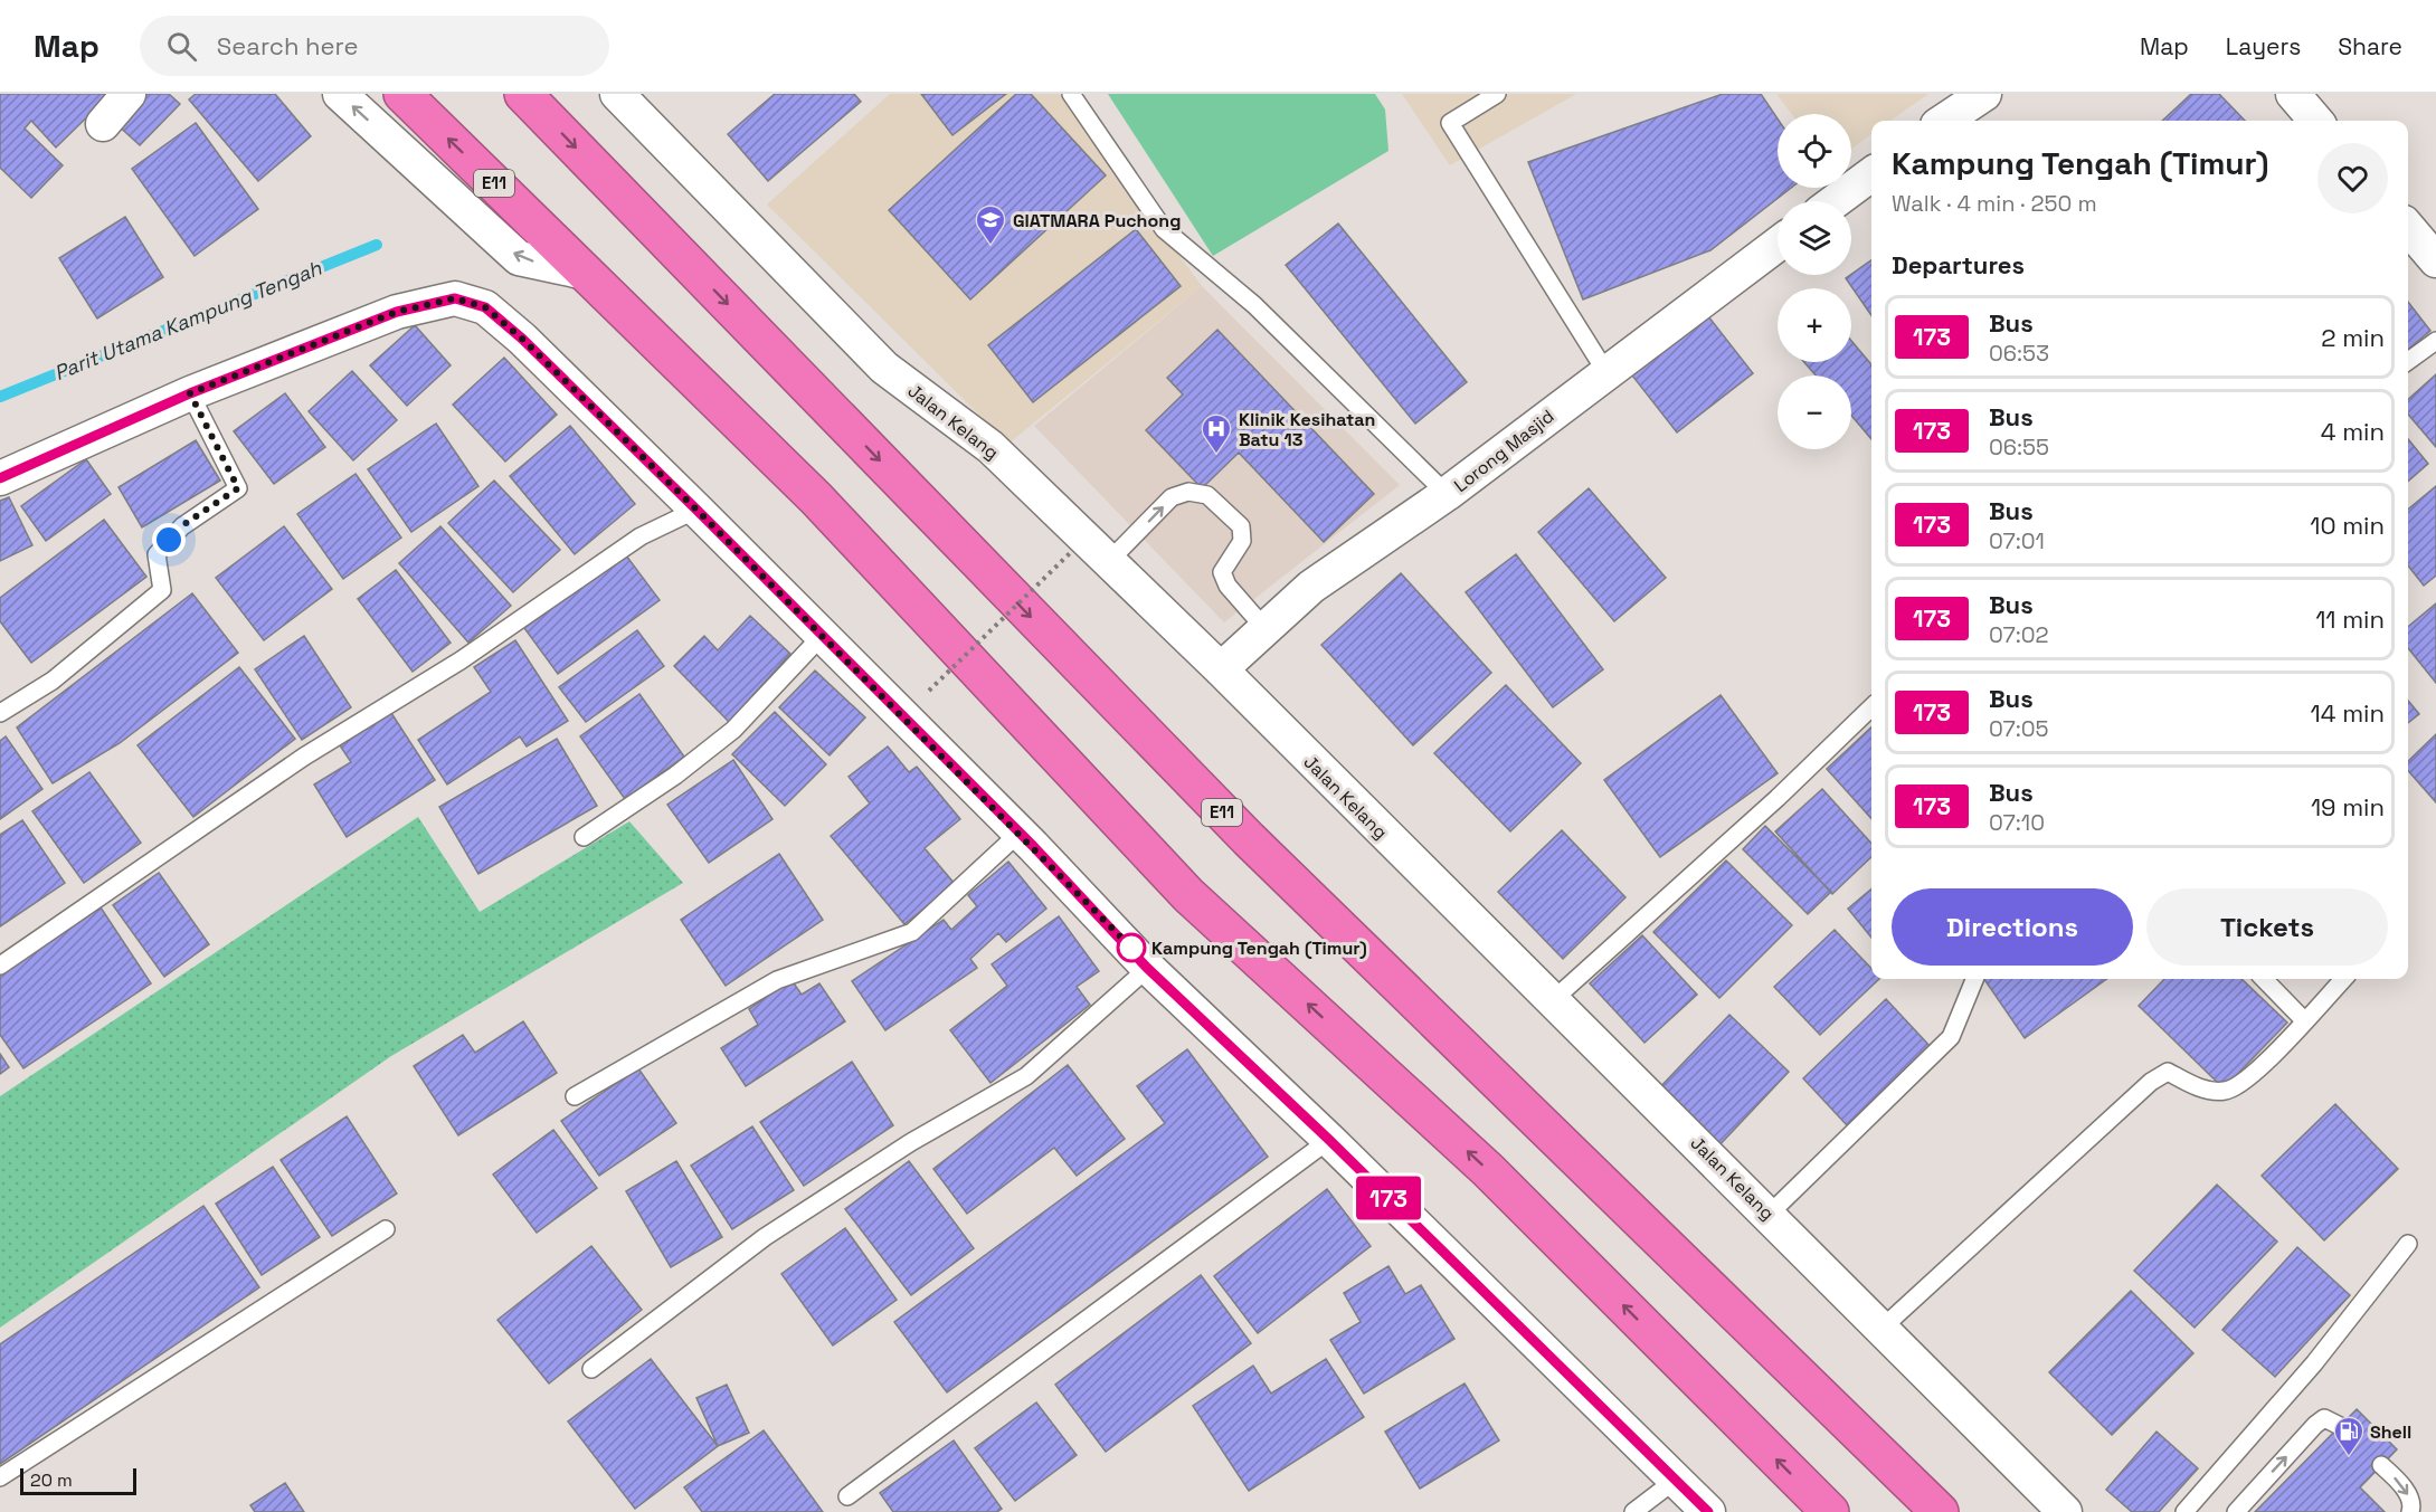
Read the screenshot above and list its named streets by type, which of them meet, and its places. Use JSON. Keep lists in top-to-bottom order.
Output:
{
  "streets": {
    "highway": ["E11"],
    "street": ["Jalan Kelang", "Lorong Masjid"]
  },
  "crossings": [
    ["Jalan Kelang", "Lorong Masjid"]
  ],
  "water": ["Parit Utama Kampung Tengah"],
  "places": {
    "school or university": ["GIATMARA Puchong"],
    "hospital": ["Klinik Kesihatan Batu 13"],
    "other": ["Kampung Tengah (Timur)"],
    "fuel station": ["Shell"]
  },
  "lines": ["bus line 173"],
  "scale_bar": "20 m",
  "page": {
    "header": "Map",
    "search": "Search here",
    "nav": ["Map", "Layers", "Share"],
    "on_map": "173",
    "map_buttons": ["+", "−"],
    "heading": [
      ["Kampung Tengah (Timur)", "Walk · 4 min · 250 m"],
      "Departures"
    ],
    "list": [
      {
        "mark": "173",
        "name": "Bus",
        "note": "06:53",
        "value": "2 min"
      },
      {
        "mark": "173",
        "name": "Bus",
        "note": "06:55",
        "value": "4 min"
      },
      {
        "mark": "173",
        "name": "Bus",
        "note": "07:01",
        "value": "10 min"
      },
      {
        "mark": "173",
        "name": "Bus",
        "note": "07:02",
        "value": "11 min"
      },
      {
        "mark": "173",
        "name": "Bus",
        "note": "07:05",
        "value": "14 min"
      },
      {
        "mark": "173",
        "name": "Bus",
        "note": "07:10",
        "value": "19 min"
      }
    ],
    "buttons": ["Directions", "Tickets"],
    "scale": "20 m"
  }
}
